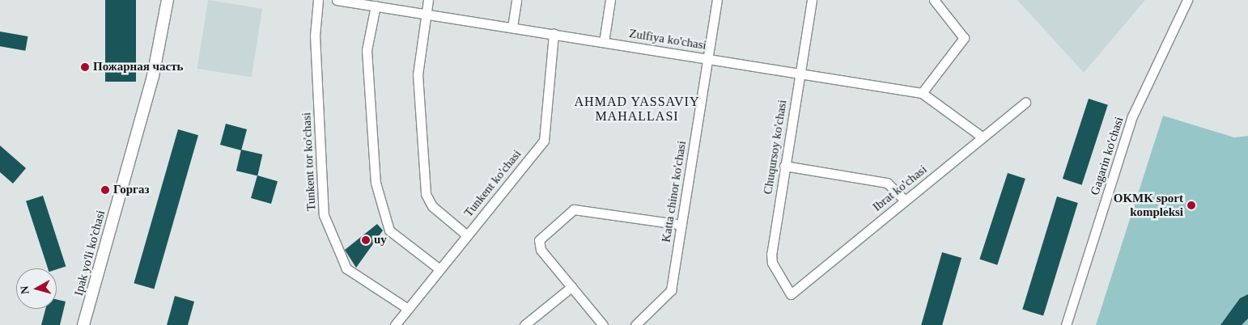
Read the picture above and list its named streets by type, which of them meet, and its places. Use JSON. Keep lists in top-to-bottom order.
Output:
{
  "streets": {
    "main road": ["Ipak yo'li ko'chasi"],
    "street": [
      "Zulfiya ko'chasi",
      "Chuqursoy ko'chasi",
      "Gagarin ko'chasi",
      "Tunkent tor ko'chasi",
      "Tunkent ko'chasi",
      "Ibrat ko'chasi",
      "Katta chinor ko'chasi"
    ]
  },
  "crossings": [
    ["Zulfiya ko'chasi", "Chuqursoy ko'chasi"],
    ["Zulfiya ko'chasi", "Tunkent ko'chasi"],
    ["Zulfiya ko'chasi", "Ibrat ko'chasi"],
    ["Zulfiya ko'chasi", "Katta chinor ko'chasi"],
    ["Chuqursoy ko'chasi", "Ibrat ko'chasi"],
    ["Tunkent tor ko'chasi", "Tunkent ko'chasi"]
  ],
  "districts": ["AHMAD YASSAVIY MAHALLASI"],
  "places": [
    "Пожарная часть",
    "Горгаз",
    "OKMK sport kompleksi",
    "uy"
  ],
  "north": "left"
}
